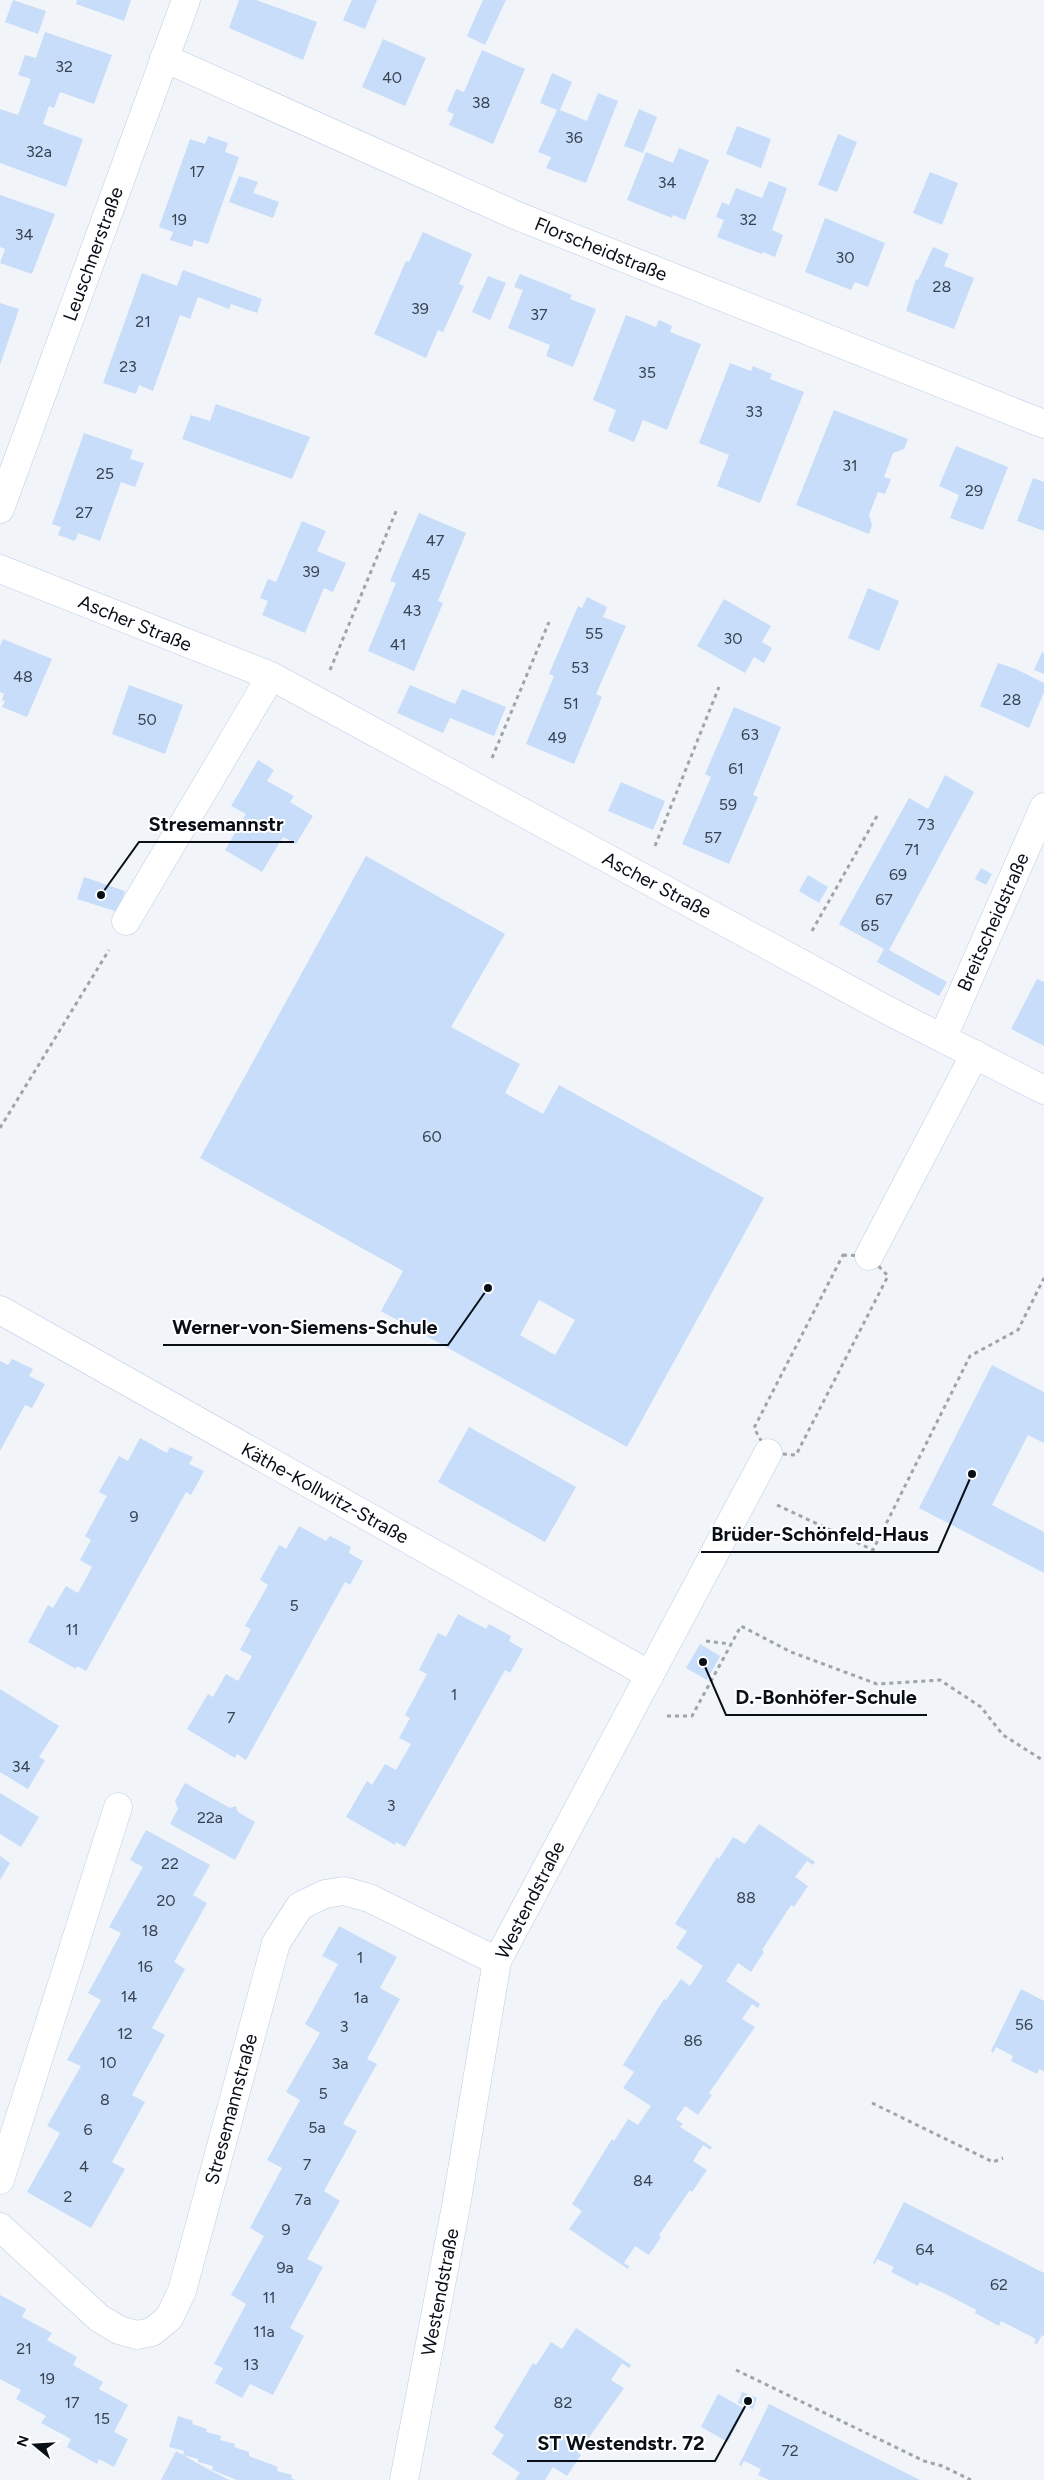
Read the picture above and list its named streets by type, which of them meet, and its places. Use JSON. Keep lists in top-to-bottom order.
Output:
{
  "streets": {
    "street": [
      "Florscheidstraße",
      "Leuschnerstraße",
      "Ascher Straße",
      "Breitscheidstraße",
      "Käthe-Kollwitz-Straße",
      "Westendstraße",
      "Stresemannstraße"
    ]
  },
  "crossings": [
    ["Florscheidstraße", "Leuschnerstraße"],
    ["Ascher Straße", "Breitscheidstraße"],
    ["Käthe-Kollwitz-Straße", "Westendstraße"],
    ["Westendstraße", "Stresemannstraße"]
  ],
  "places": [
    "Stresemannstr",
    "Werner-von-Siemens-Schule",
    "Brüder-Schönfeld-Haus",
    "D.-Bonhöfer-Schule",
    "ST Westendstr. 72"
  ],
  "house_numbers": [
    "32",
    "40",
    "38",
    "36",
    "32a",
    "17",
    "34",
    "19",
    "32",
    "34",
    "30",
    "28",
    "39",
    "37",
    "21",
    "23",
    "35",
    "33",
    "31",
    "25",
    "29",
    "27",
    "47",
    "39",
    "45",
    "43",
    "55",
    "30",
    "41",
    "53",
    "48",
    "28",
    "51",
    "50",
    "63",
    "49",
    "61",
    "59",
    "73",
    "57",
    "71",
    "69",
    "67",
    "65",
    "60",
    "9",
    "5",
    "11",
    "1",
    "7",
    "34",
    "3",
    "22a",
    "22",
    "88",
    "20",
    "18",
    "1",
    "16",
    "14",
    "1a",
    "56",
    "3",
    "12",
    "86",
    "10",
    "3a",
    "5",
    "8",
    "5a",
    "6",
    "7",
    "4",
    "84",
    "2",
    "7a",
    "9",
    "64",
    "9a",
    "62",
    "11",
    "11a",
    "21",
    "13",
    "19",
    "17",
    "82",
    "15",
    "72"
  ],
  "north": "left"
}
